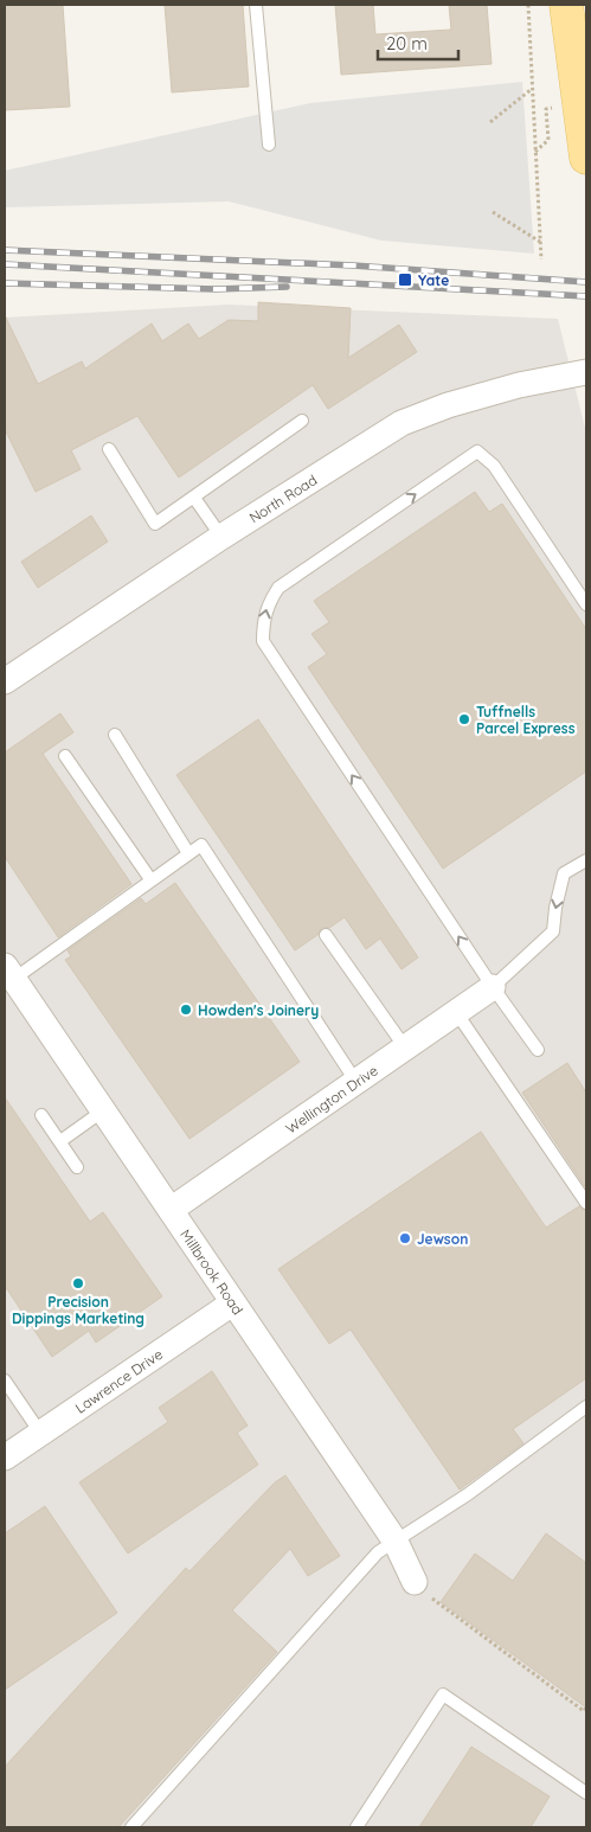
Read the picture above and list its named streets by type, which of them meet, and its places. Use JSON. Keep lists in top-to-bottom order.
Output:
{
  "streets": {
    "street": [
      "North Road",
      "Wellington Drive",
      "Millbrook Road",
      "Lawrence Drive"
    ]
  },
  "crossings": [
    ["Wellington Drive", "Millbrook Road"],
    ["Millbrook Road", "Lawrence Drive"]
  ],
  "places": {
    "transit": ["Yate"],
    "other": [
      "Tuffnells Parcel Express",
      "Howden's Joinery",
      "Jewson",
      "Precision Dippings Marketing"
    ]
  },
  "scale_bar": "20 m"
}
